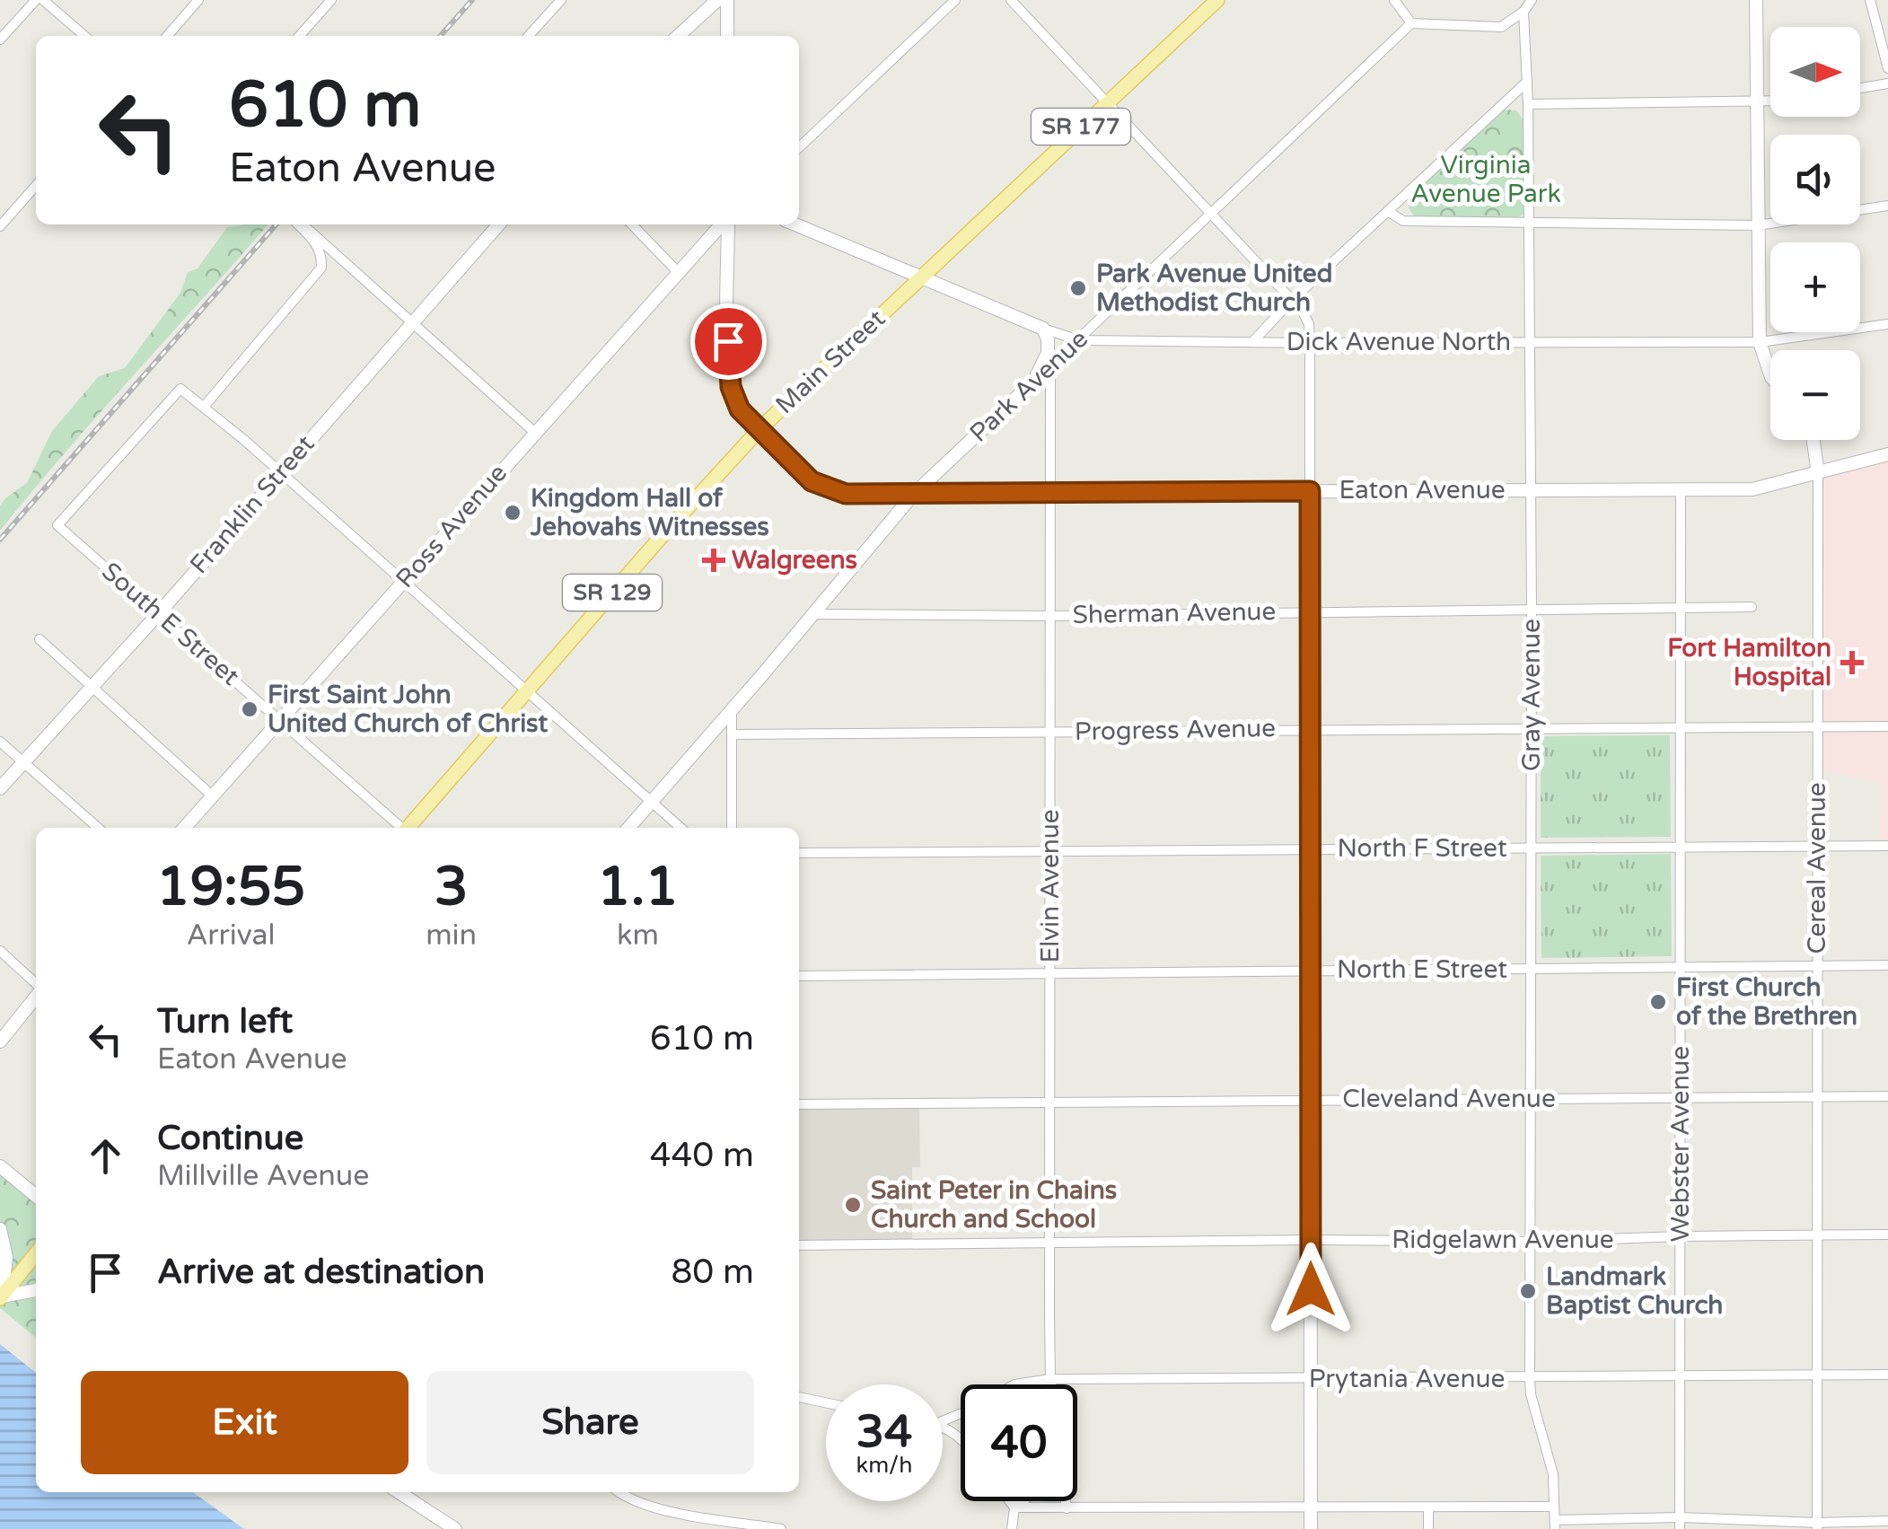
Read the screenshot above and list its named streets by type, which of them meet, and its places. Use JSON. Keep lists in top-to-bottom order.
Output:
{
  "streets": {
    "main road": [
      "SR 177",
      "Dick Avenue North",
      "Main Street",
      "Park Avenue",
      "Eaton Avenue",
      "Franklin Street",
      "Ross Avenue",
      "SR 129",
      "Cereal Avenue"
    ],
    "street": [
      "Sherman Avenue",
      "South E Street",
      "Gray Avenue",
      "Progress Avenue",
      "North F Street",
      "Elvin Avenue",
      "North E Street",
      "Cleveland Avenue",
      "Webster Avenue",
      "Ridgelawn Avenue",
      "Prytania Avenue"
    ]
  },
  "crossings": [
    ["Dick Avenue North", "Main Street"],
    ["Dick Avenue North", "Park Avenue"],
    ["Dick Avenue North", "Gray Avenue"],
    ["Main Street", "Eaton Avenue"],
    ["Park Avenue", "Eaton Avenue"],
    ["Park Avenue", "Sherman Avenue"],
    ["Park Avenue", "Elvin Avenue"],
    ["Eaton Avenue", "Gray Avenue"],
    ["Eaton Avenue", "Cereal Avenue"],
    ["Eaton Avenue", "Elvin Avenue"],
    ["Eaton Avenue", "Webster Avenue"],
    ["Franklin Street", "South E Street"],
    ["Ross Avenue", "South E Street"],
    ["Sherman Avenue", "Gray Avenue"],
    ["Sherman Avenue", "Elvin Avenue"],
    ["Sherman Avenue", "Webster Avenue"],
    ["Gray Avenue", "Progress Avenue"],
    ["Gray Avenue", "North F Street"],
    ["Gray Avenue", "North E Street"],
    ["Gray Avenue", "Cleveland Avenue"],
    ["Gray Avenue", "Ridgelawn Avenue"],
    ["Gray Avenue", "Prytania Avenue"],
    ["Progress Avenue", "Cereal Avenue"],
    ["Progress Avenue", "Elvin Avenue"],
    ["Progress Avenue", "Webster Avenue"],
    ["North F Street", "Cereal Avenue"],
    ["North F Street", "Elvin Avenue"],
    ["North F Street", "Webster Avenue"],
    ["Cereal Avenue", "North E Street"],
    ["Cereal Avenue", "Cleveland Avenue"],
    ["Cereal Avenue", "Ridgelawn Avenue"],
    ["Cereal Avenue", "Prytania Avenue"],
    ["Elvin Avenue", "North E Street"],
    ["Elvin Avenue", "Cleveland Avenue"],
    ["Elvin Avenue", "Ridgelawn Avenue"],
    ["Elvin Avenue", "Prytania Avenue"],
    ["North E Street", "Webster Avenue"],
    ["Cleveland Avenue", "Webster Avenue"],
    ["Webster Avenue", "Ridgelawn Avenue"],
    ["Webster Avenue", "Prytania Avenue"]
  ],
  "parks": ["Virginia Avenue Park"],
  "places": {
    "other": [
      "Park Avenue United Methodist Church",
      "Kingdom Hall of Jehovahs Witnesses",
      "First Saint John United Church of Christ",
      "First Church of the Brethren",
      "Saint Peter in Chains Church and School",
      "Landmark Baptist Church"
    ],
    "health": ["Walgreens", "Fort Hamilton Hospital"]
  },
  "north": "right",
  "page": {
    "map_buttons": ["+", "−"],
    "turn": ["610 m", "Eaton Avenue"],
    "eta": [
      "19:55",
      "Arrival",
      "3",
      "min",
      "1.1",
      "km"
    ],
    "list": [
      {
        "name": "Turn left",
        "note": "Eaton Avenue",
        "value": "610 m"
      },
      {
        "name": "Continue",
        "note": "Millville Avenue",
        "value": "440 m"
      },
      {
        "name": "Arrive at destination",
        "value": "80 m"
      }
    ],
    "buttons": ["Exit", "Share"],
    "speed": "34 km/h",
    "limit": "40"
  }
}
